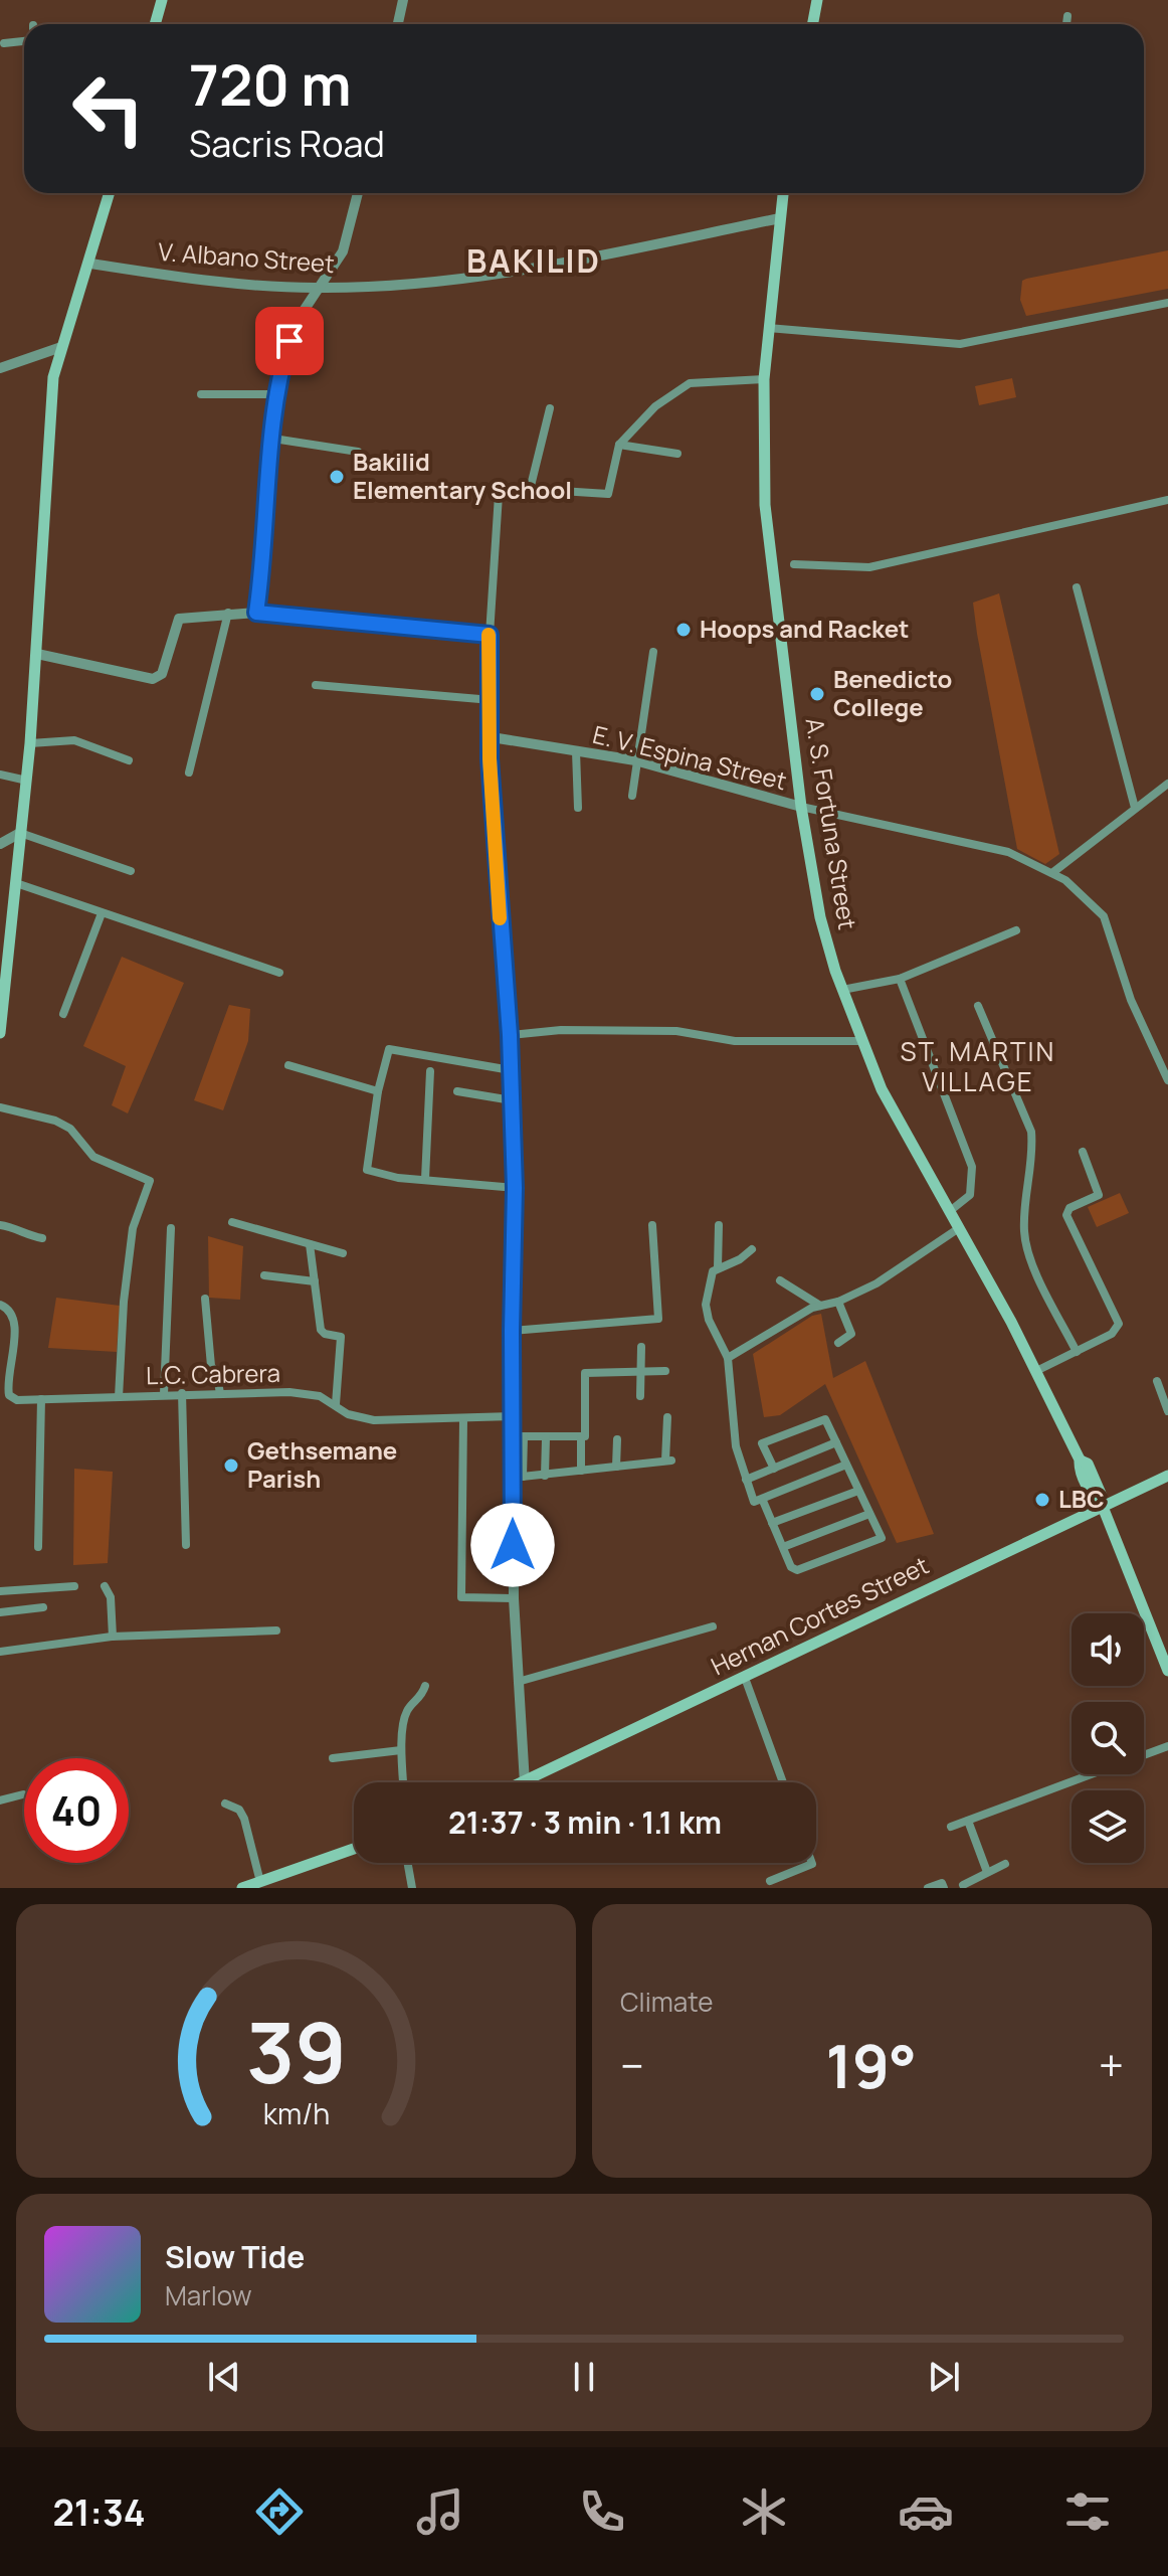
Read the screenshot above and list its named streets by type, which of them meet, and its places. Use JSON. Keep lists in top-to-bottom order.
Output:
{
  "streets": {
    "main road": ["A. S. Fortuna Street", "Hernan Cortes Street"],
    "street": ["V. Albano Street", "E. V. Espina Street", "L.C. Cabrera"]
  },
  "crossings": [
    ["V. Albano Street", "A. S. Fortuna Street"],
    ["E. V. Espina Street", "A. S. Fortuna Street"],
    ["A. S. Fortuna Street", "Hernan Cortes Street"]
  ],
  "districts": ["BAKILID", "ST. MARTIN VILLAGE"],
  "places": [
    "Bakilid Elementary School",
    "Hoops and Racket",
    "Benedicto College",
    "Gethsemane Parish",
    "LBC"
  ],
  "page": {
    "turn": ["720 m", "Sacris Road"],
    "limit": "40",
    "trip": "21:37 · 3 min · 1.1 km",
    "tile": "Climate",
    "heat": ["−", "19°", "+"],
    "song": ["Slow Tide", "Marlow"],
    "tabs": "21:34",
    "gauge": ["39", "km/h"]
  }
}
